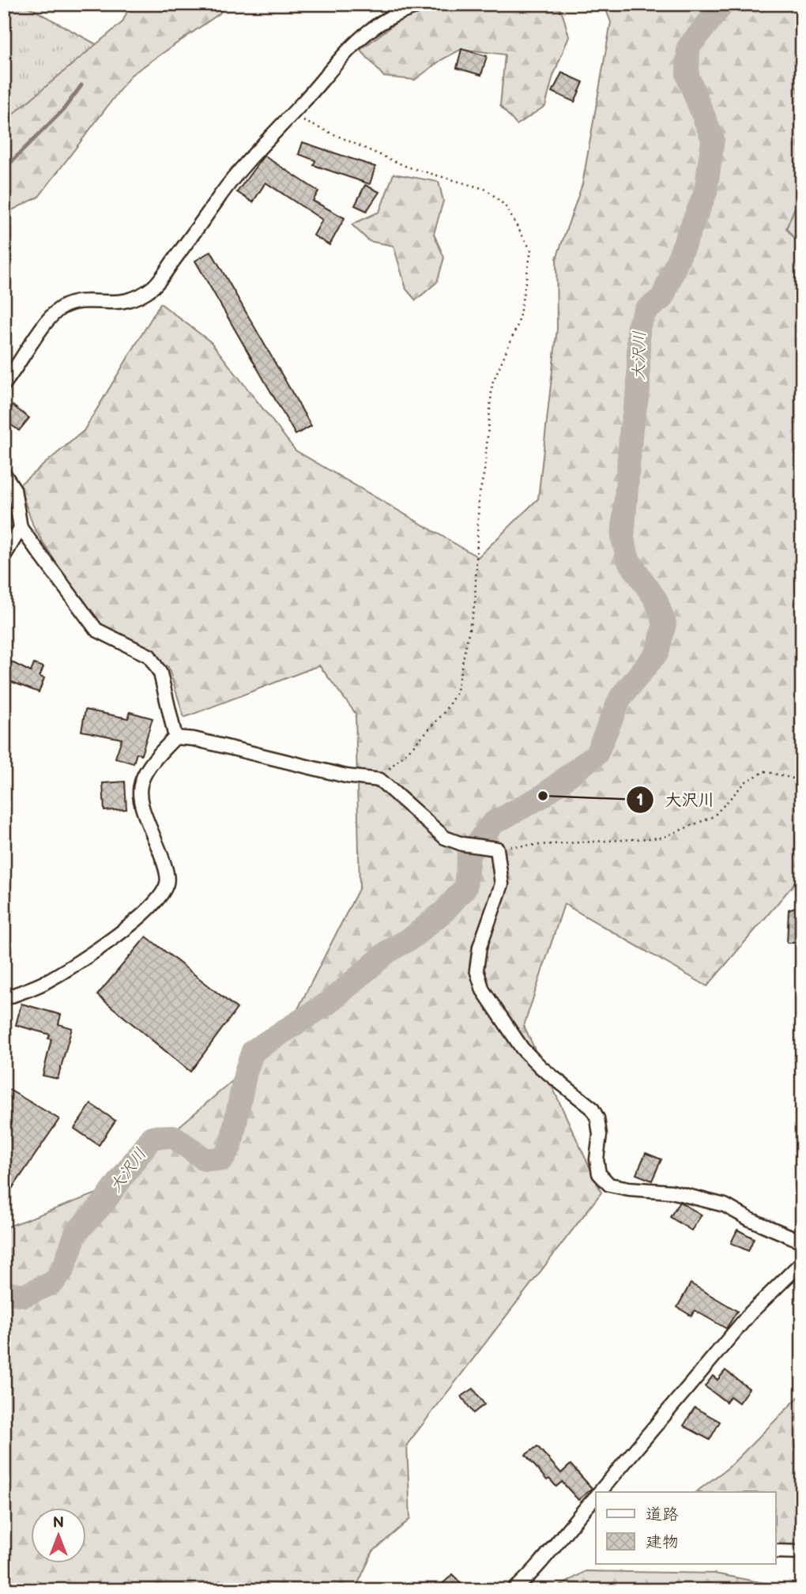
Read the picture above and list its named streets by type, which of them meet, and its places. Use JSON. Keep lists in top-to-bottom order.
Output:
{
  "water": ["大沢川"],
  "places": ["大沢川"],
  "legend": ["道路", "建物"],
  "north": "top"
}
